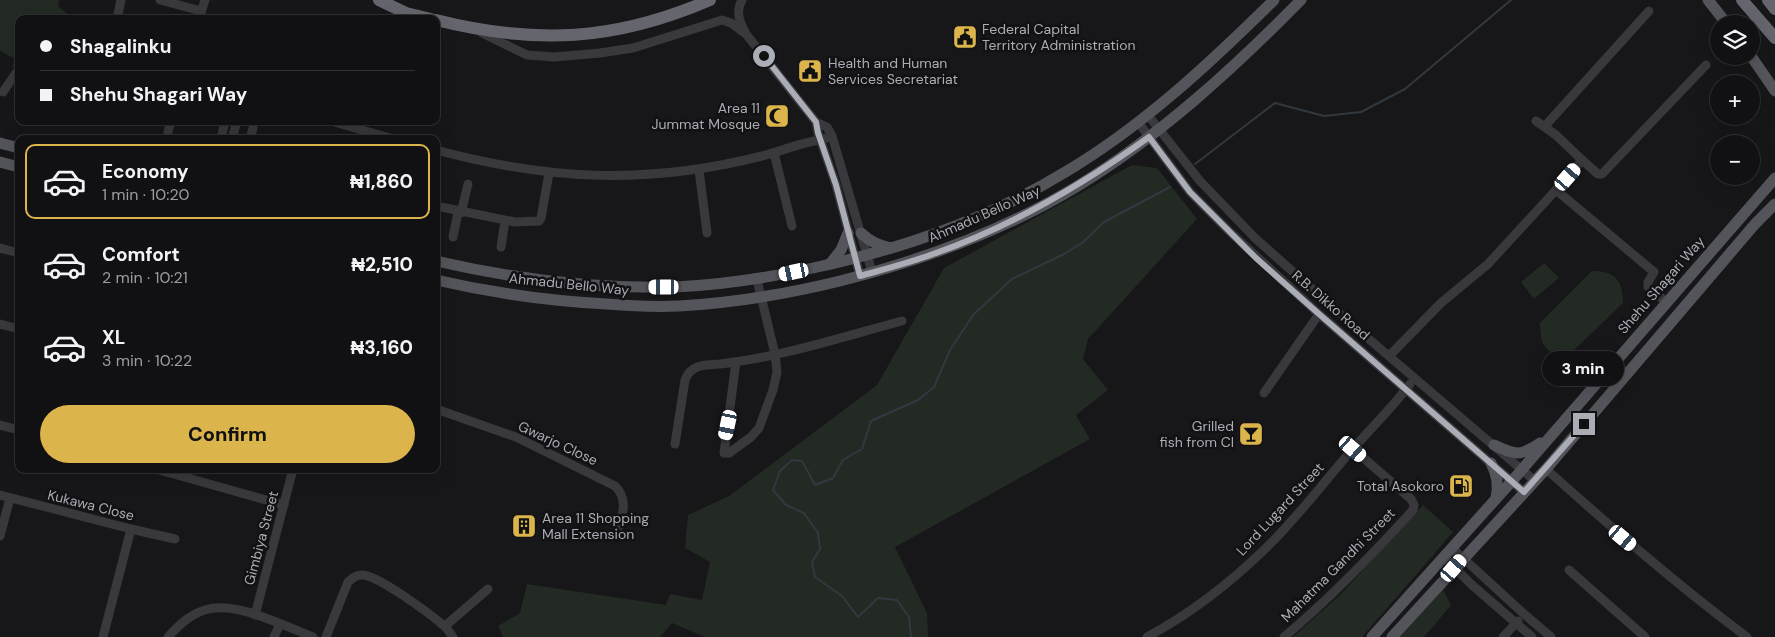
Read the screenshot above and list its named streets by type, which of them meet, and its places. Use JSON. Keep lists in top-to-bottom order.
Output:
{
  "streets": {
    "main road": ["Ahmadu Bello Way", "Shehu Shagari Way"],
    "street": [
      "R.B. Dikko Road",
      "Gwarjo Close",
      "Kukawa Close",
      "Lord Lugard Street",
      "Gimbiya Street",
      "Mahatma Gandhi Street"
    ]
  },
  "crossings": [
    ["Ahmadu Bello Way", "R.B. Dikko Road"],
    ["Shehu Shagari Way", "R.B. Dikko Road"],
    ["R.B. Dikko Road", "Lord Lugard Street"],
    ["Lord Lugard Street", "Mahatma Gandhi Street"]
  ],
  "places": {
    "public building": ["Federal Capital Territory Administration", "Health and Human Services Secretariat"],
    "mosque": ["Area 11 Jummat Mosque"],
    "bar": ["Grilled fish from CI"],
    "fuel station": ["Total Asokoro"],
    "building": ["Area 11 Shopping Mall Extension"]
  },
  "page": {
    "map_buttons": ["+", "−"],
    "banner": ["Shagalinku", "Shehu Shagari Way"],
    "list": [
      {
        "name": "Economy",
        "note": "1 min · 10:20",
        "value": "₦1,860"
      },
      {
        "name": "Comfort",
        "note": "2 min · 10:21",
        "value": "₦2,510"
      },
      {
        "name": "XL",
        "note": "3 min · 10:22",
        "value": "₦3,160"
      }
    ],
    "bubble": "3 min",
    "buttons": "Confirm"
  }
}
